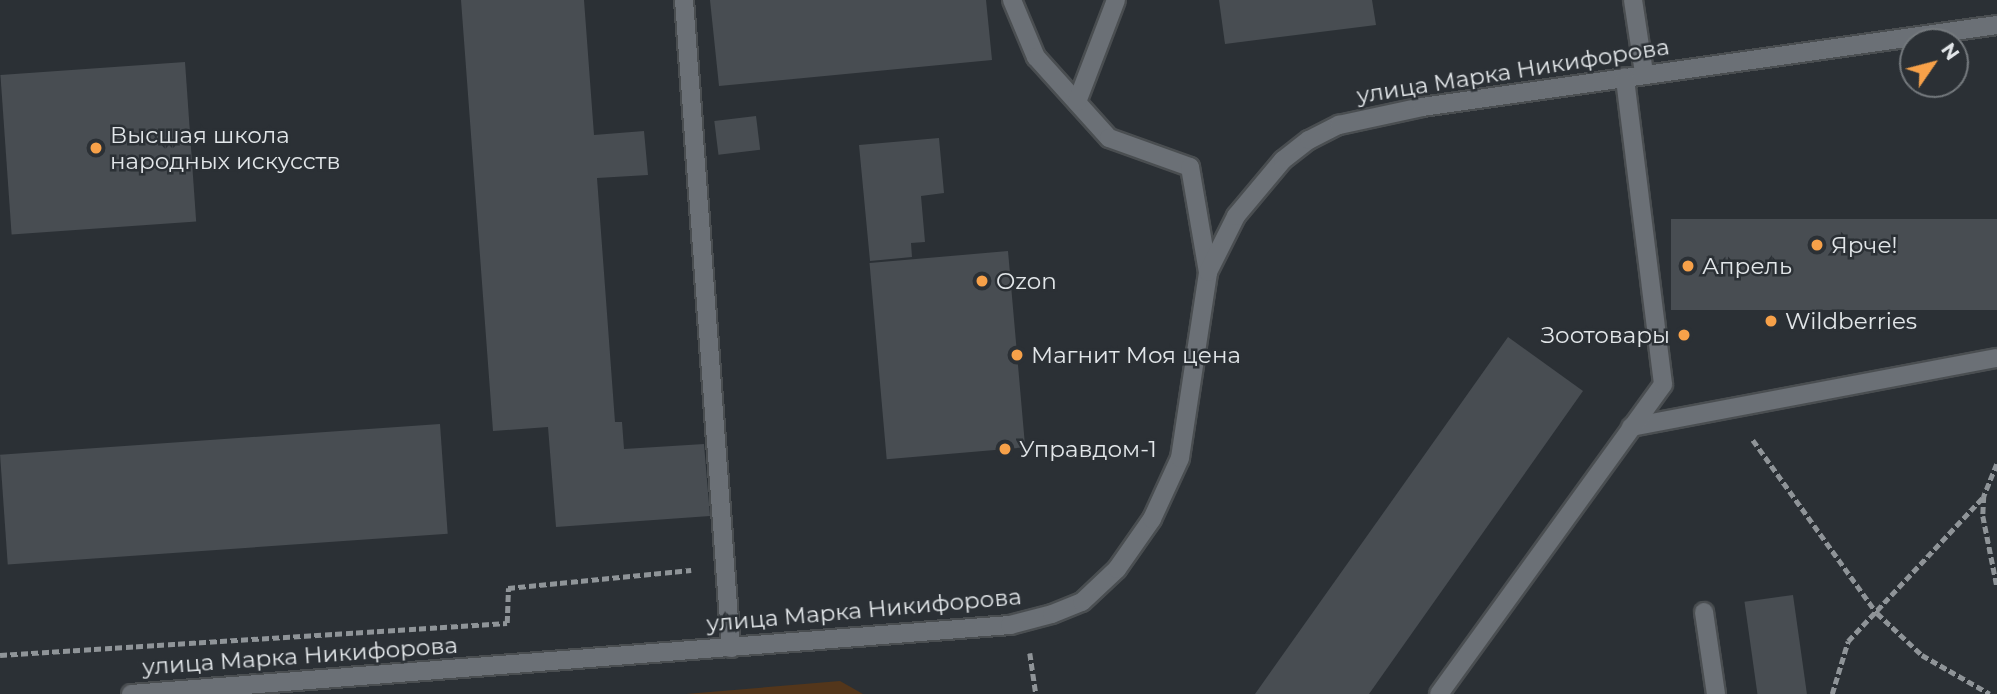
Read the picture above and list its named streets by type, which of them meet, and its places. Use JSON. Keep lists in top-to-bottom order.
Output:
{
  "streets": {
    "street": ["улица Марка Никифорова"]
  },
  "places": [
    "Высшая школа народных искусств",
    "Ярче!",
    "Апрель",
    "Ozon",
    "Wildberries",
    "Зоотовары",
    "Магнит Моя цена",
    "Управдом-1"
  ],
  "north": "top right"
}
